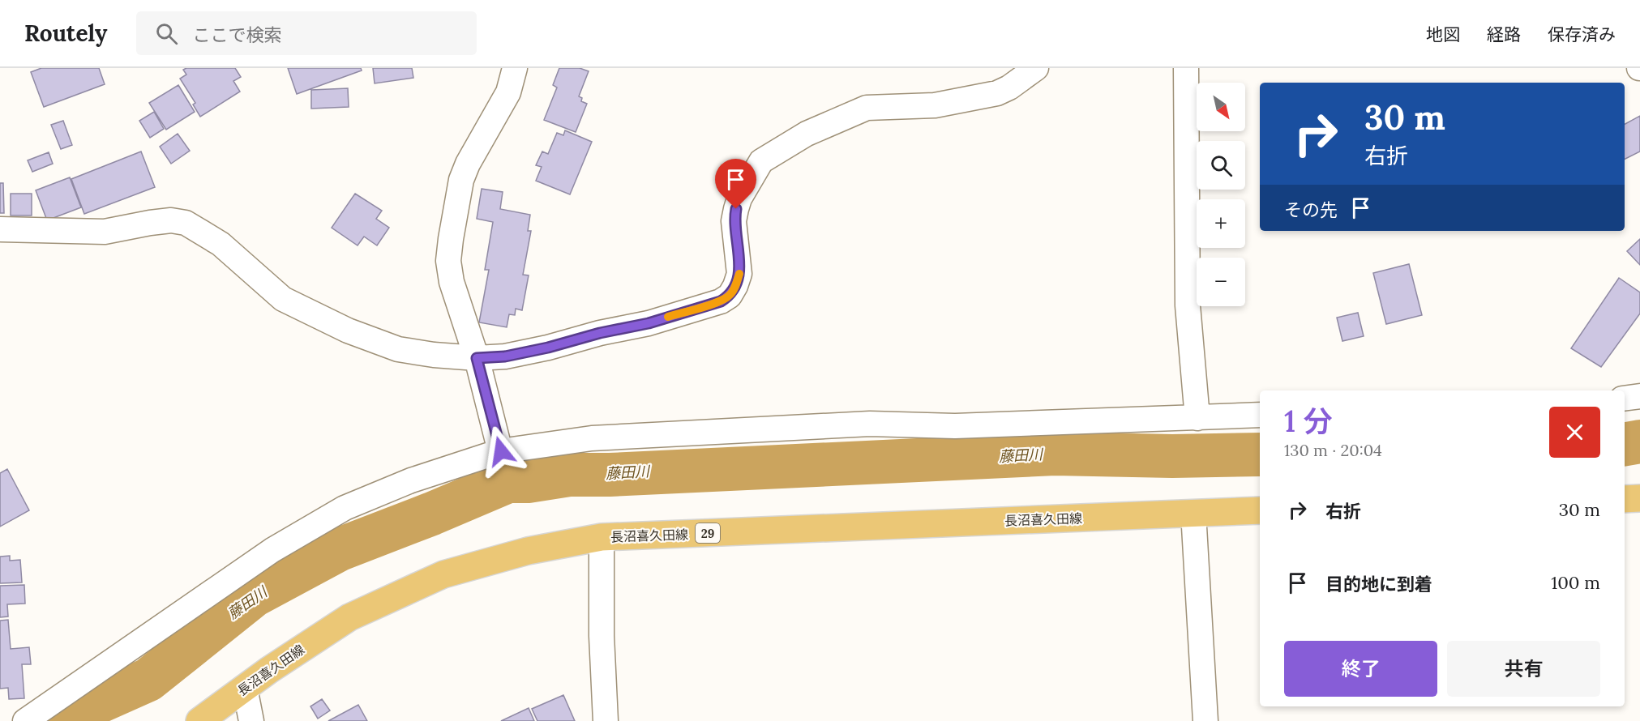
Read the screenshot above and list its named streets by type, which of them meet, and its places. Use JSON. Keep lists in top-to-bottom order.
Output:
{
  "streets": {
    "main road": ["長沼喜久田線", "29"]
  },
  "water": ["藤田川"],
  "north": "bottom right",
  "page": {
    "header": "Routely",
    "search": "ここで検索",
    "nav": ["地図", "経路", "保存済み"],
    "map_buttons": ["+", "−"],
    "turn": ["30 m", "右折"],
    "then": "その先",
    "heading": ["1 分", "130 m · 20:04"],
    "list": [
      {
        "name": "右折",
        "value": "30 m"
      },
      {
        "name": "目的地に到着",
        "value": "100 m"
      }
    ],
    "buttons": ["終了", "共有"]
  }
}
